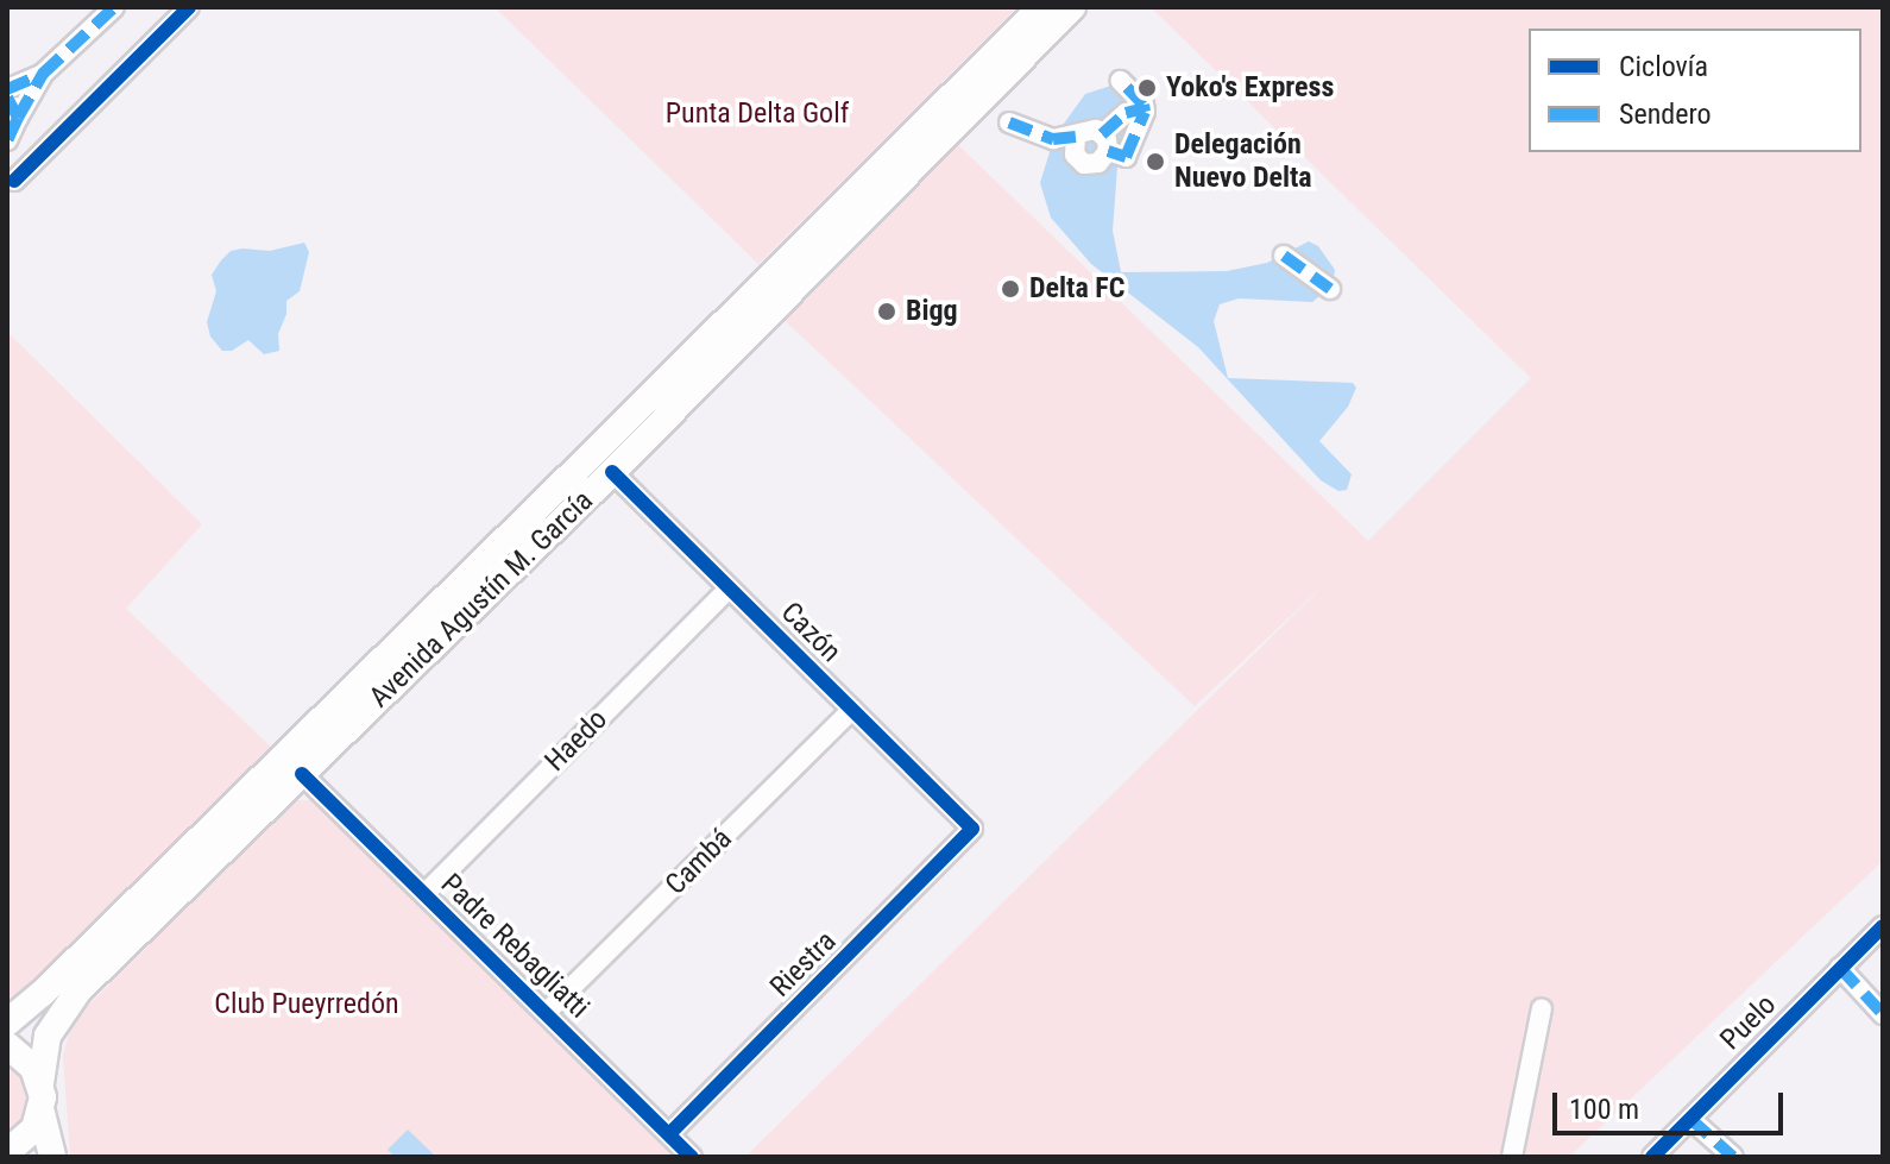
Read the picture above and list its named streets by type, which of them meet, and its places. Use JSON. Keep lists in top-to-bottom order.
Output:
{
  "streets": {
    "main road": ["Avenida Agustín M. García"],
    "street": [
      "Cazón",
      "Haedo",
      "Cambá",
      "Padre Rebagliatti",
      "Riestra",
      "Puelo"
    ]
  },
  "crossings": [
    ["Avenida Agustín M. García", "Cazón"],
    ["Avenida Agustín M. García", "Padre Rebagliatti"],
    ["Cazón", "Haedo"],
    ["Cazón", "Cambá"],
    ["Cazón", "Riestra"],
    ["Haedo", "Padre Rebagliatti"],
    ["Cambá", "Padre Rebagliatti"],
    ["Padre Rebagliatti", "Riestra"]
  ],
  "parks": ["Punta Delta Golf", "Club Pueyrredón"],
  "places": [
    "Yoko's Express",
    "Delegación Nuevo Delta",
    "Delta FC",
    "Bigg"
  ],
  "legend": ["Ciclovía", "Sendero"],
  "scale_bar": "100 m"
}
